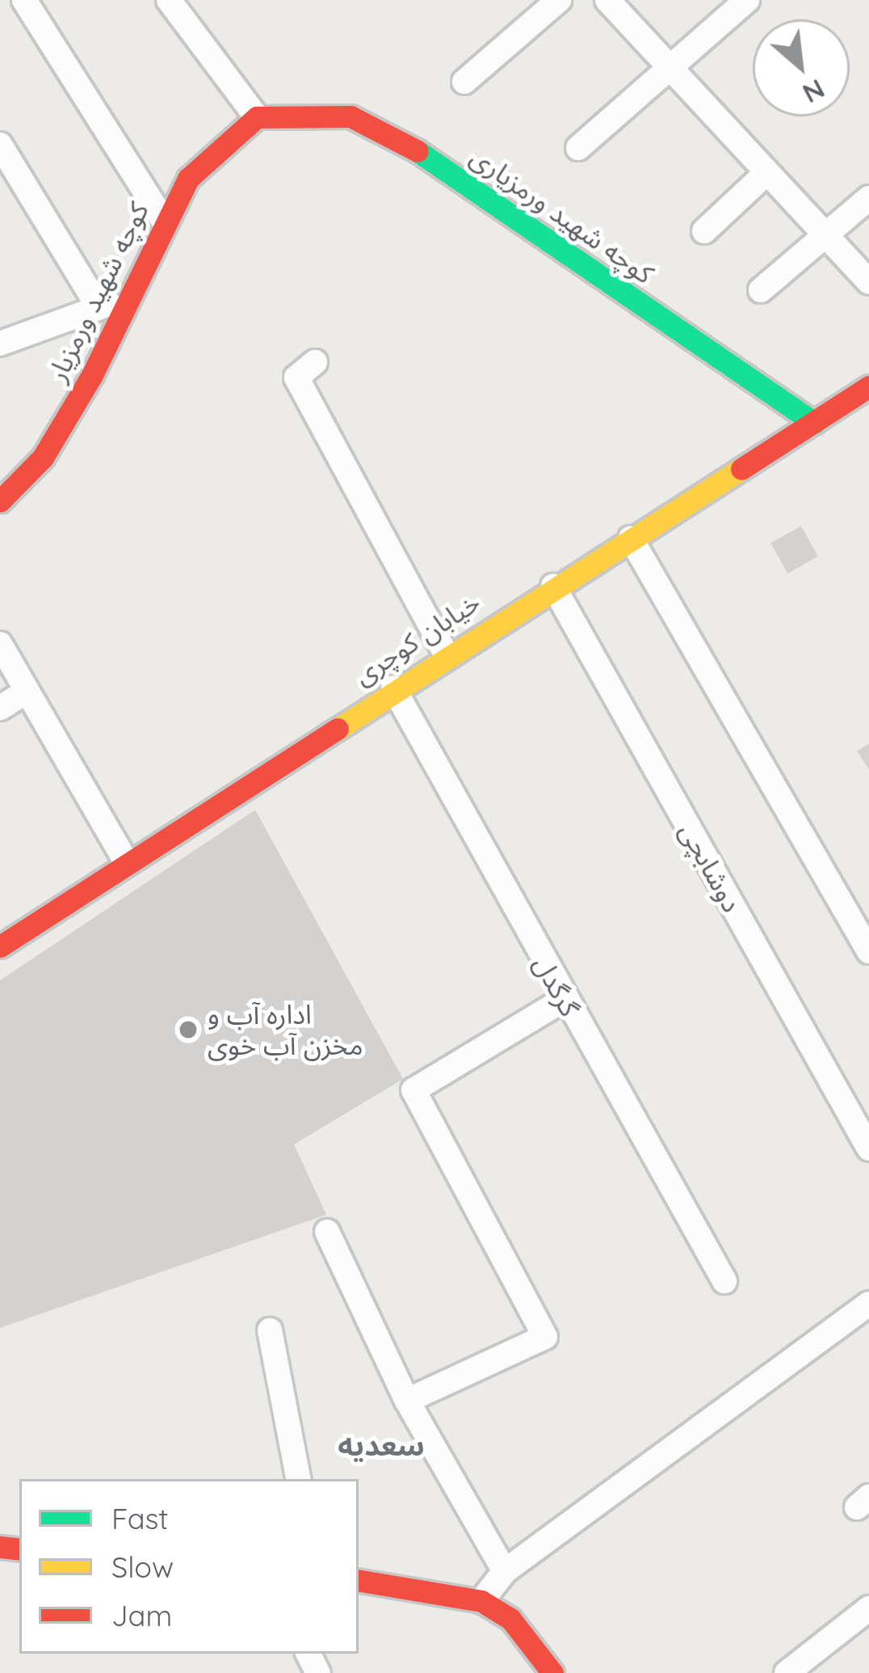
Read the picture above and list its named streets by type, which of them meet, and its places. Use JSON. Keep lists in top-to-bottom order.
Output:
{
  "streets": {
    "street": [
      "کوچه شهید ورمزیاری",
      "کوچه شهید ورمزیار",
      "خیابان کوچری",
      "دوشابچی",
      "گرگدل"
    ]
  },
  "crossings": [
    ["کوچه شهید ورمزیاری", "کوچه شهید ورمزیار"],
    ["کوچه شهید ورمزیاری", "خیابان کوچری"],
    ["خیابان کوچری", "دوشابچی"],
    ["خیابان کوچری", "گرگدل"]
  ],
  "districts": ["سعدیه"],
  "places": ["اداره آب و مخزن آب خوی"],
  "legend": ["Fast", "Slow", "Jam"],
  "north": "bottom right"
}
